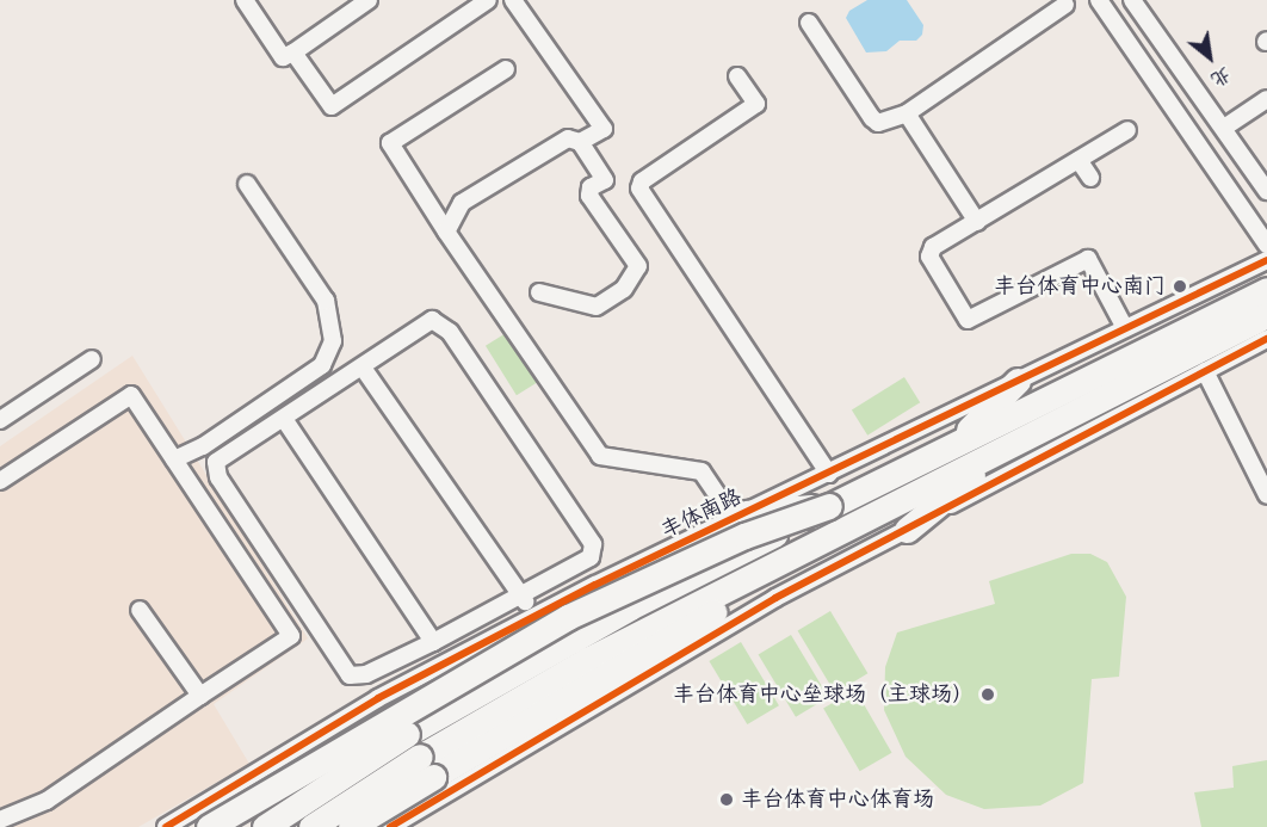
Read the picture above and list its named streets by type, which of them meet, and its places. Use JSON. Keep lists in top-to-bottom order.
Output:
{
  "streets": {
    "street": ["丰体南路"]
  },
  "places": ["丰台体育中心南门", "丰台体育中心垒球场（主球场）", "丰台体育中心体育场"],
  "north": "bottom right"
}
